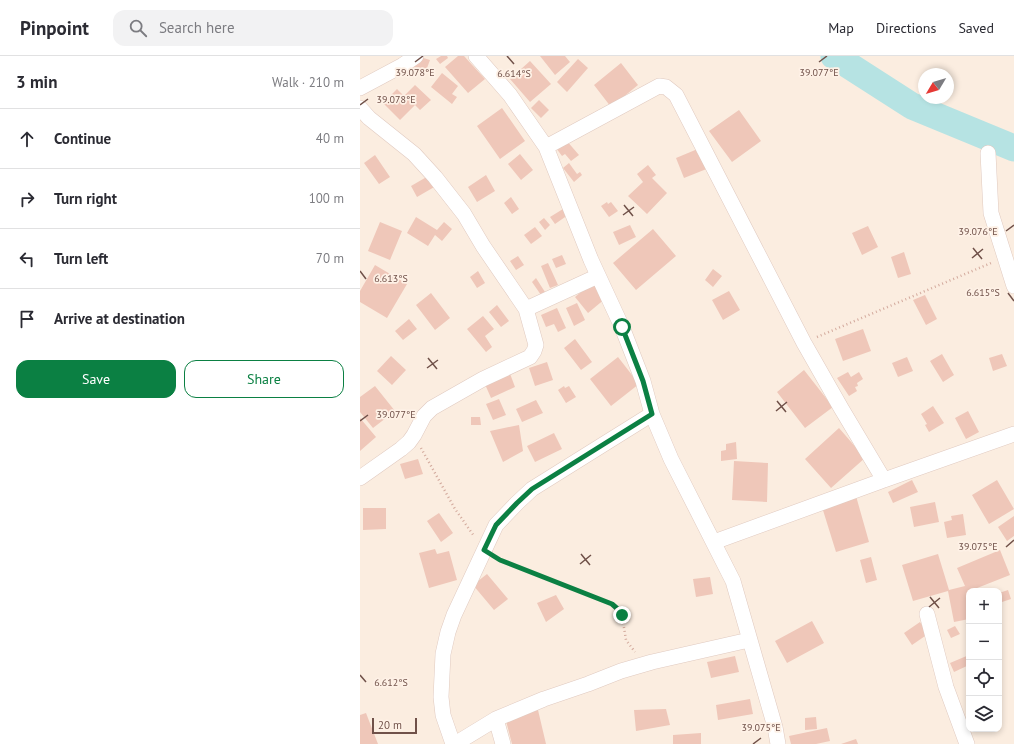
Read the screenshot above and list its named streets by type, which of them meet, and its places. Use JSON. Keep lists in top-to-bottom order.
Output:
{
  "scale_bar": "20 m",
  "north": "bottom left",
  "page": {
    "header": "Pinpoint",
    "search": "Search here",
    "nav": ["Map", "Directions", "Saved"],
    "heading": ["3 min", "Walk · 210 m"],
    "list": [
      ["Continue", "40 m"],
      ["Turn right", "100 m"],
      ["Turn left", "70 m"],
      "Arrive at destination"
    ],
    "buttons": ["Save", "Share"],
    "map_buttons": ["+", "−"],
    "scale": "20 m"
  },
  "coordinates": [
    "39.078°E",
    "39.077°E",
    "6.614°S",
    "39.076°E",
    "6.613°S",
    "6.615°S",
    "39.075°E",
    "6.612°S"
  ]
}
